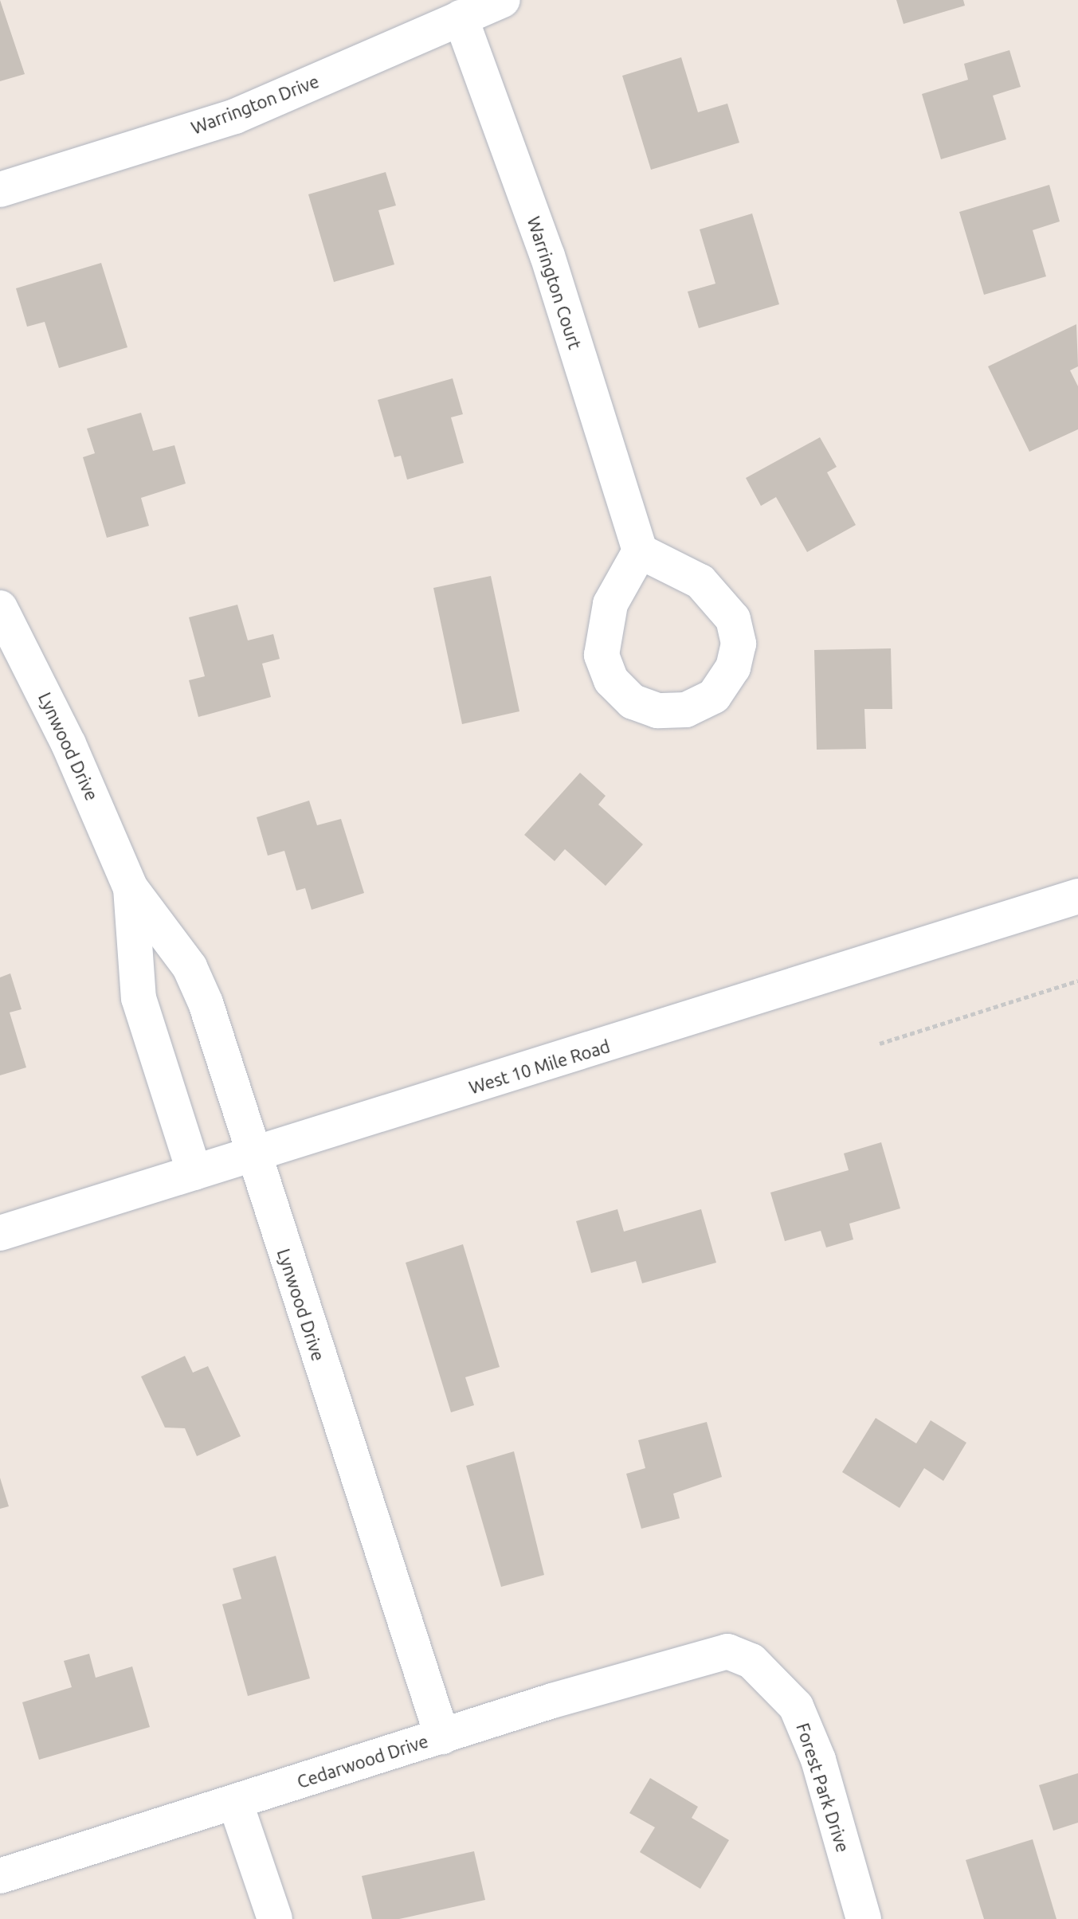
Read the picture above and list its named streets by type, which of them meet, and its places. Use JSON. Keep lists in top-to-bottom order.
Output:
{
  "streets": {
    "street": [
      "Warrington Drive",
      "Warrington Court",
      "Lynwood Drive",
      "West 10 Mile Road",
      "Cedarwood Drive",
      "Forest Park Drive"
    ]
  },
  "crossings": [
    ["Warrington Drive", "Warrington Court"],
    ["Lynwood Drive", "West 10 Mile Road"],
    ["Lynwood Drive", "Cedarwood Drive"],
    ["Cedarwood Drive", "Forest Park Drive"]
  ]
}
